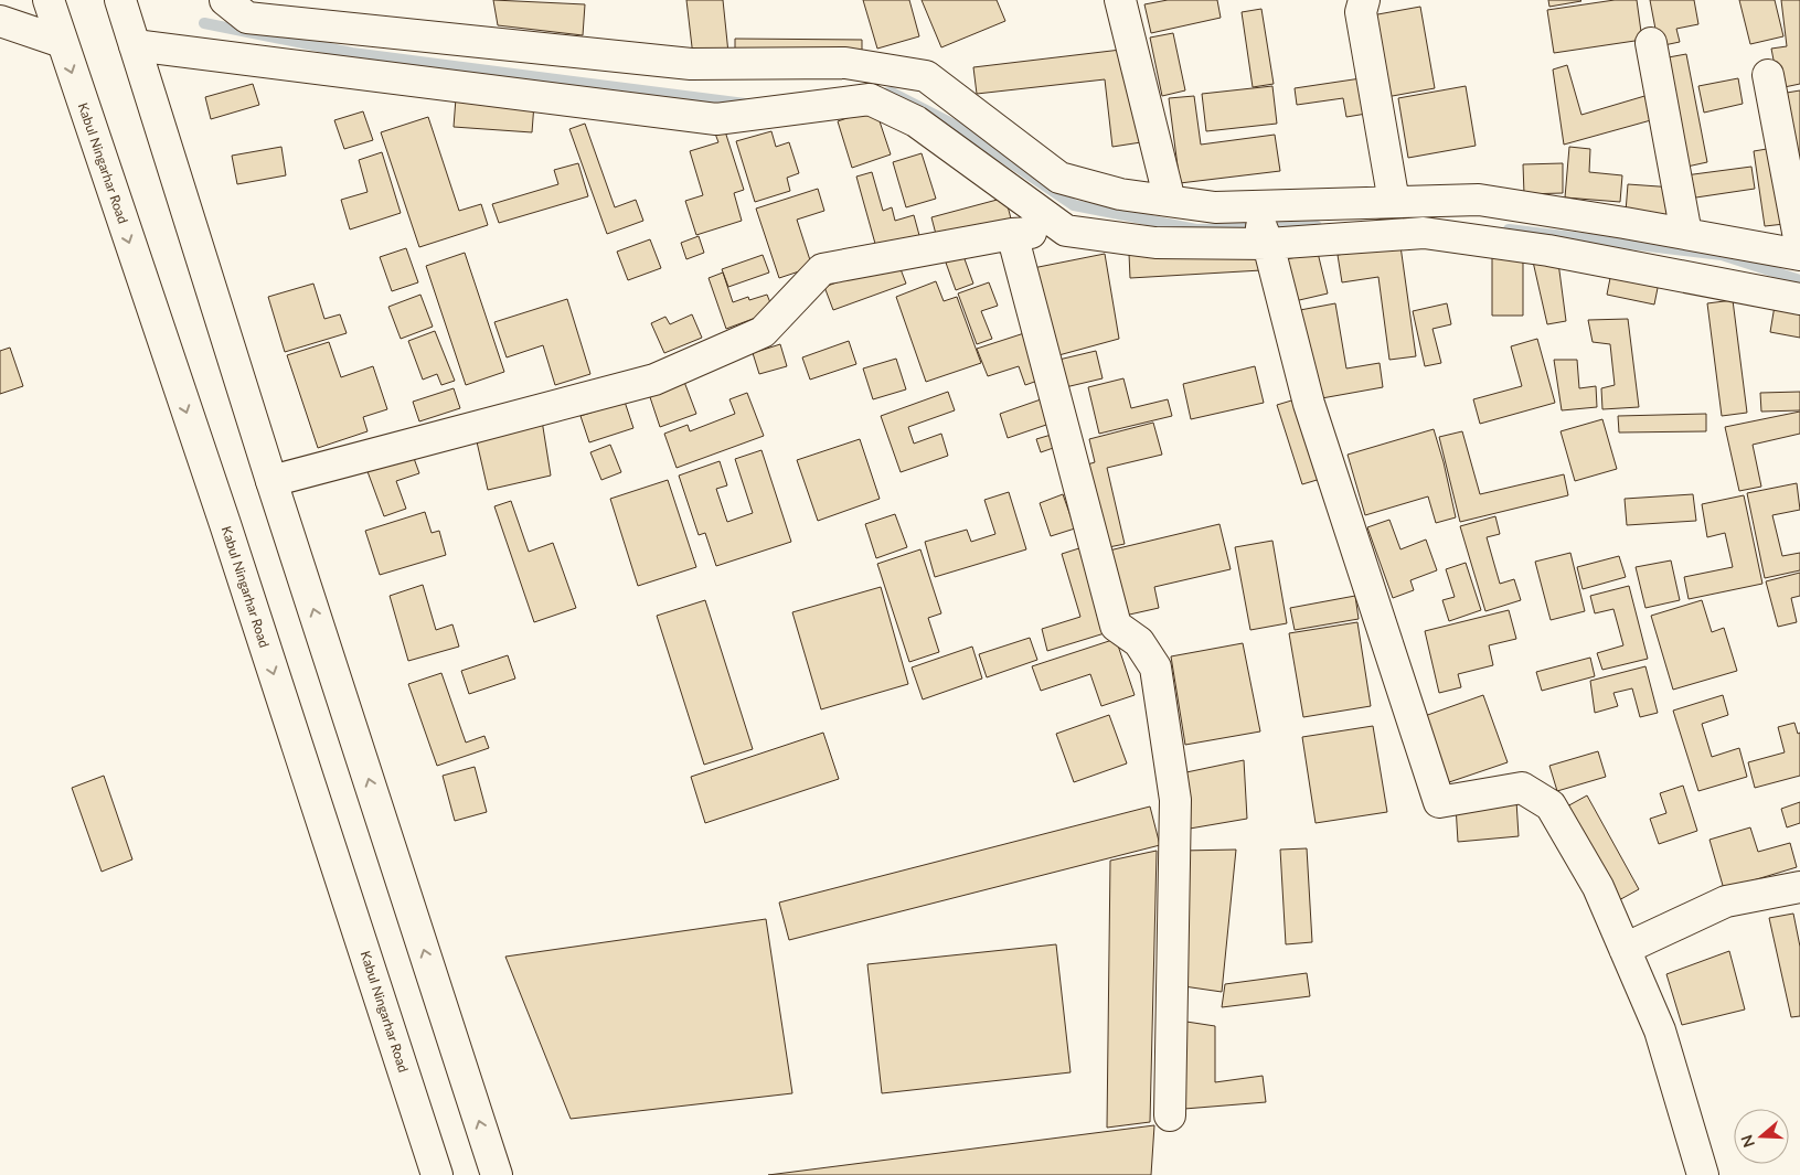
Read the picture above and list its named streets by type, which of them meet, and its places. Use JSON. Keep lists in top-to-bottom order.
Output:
{
  "streets": {
    "main road": ["Kabul Ningarhar Road"]
  },
  "north": "left"
}
